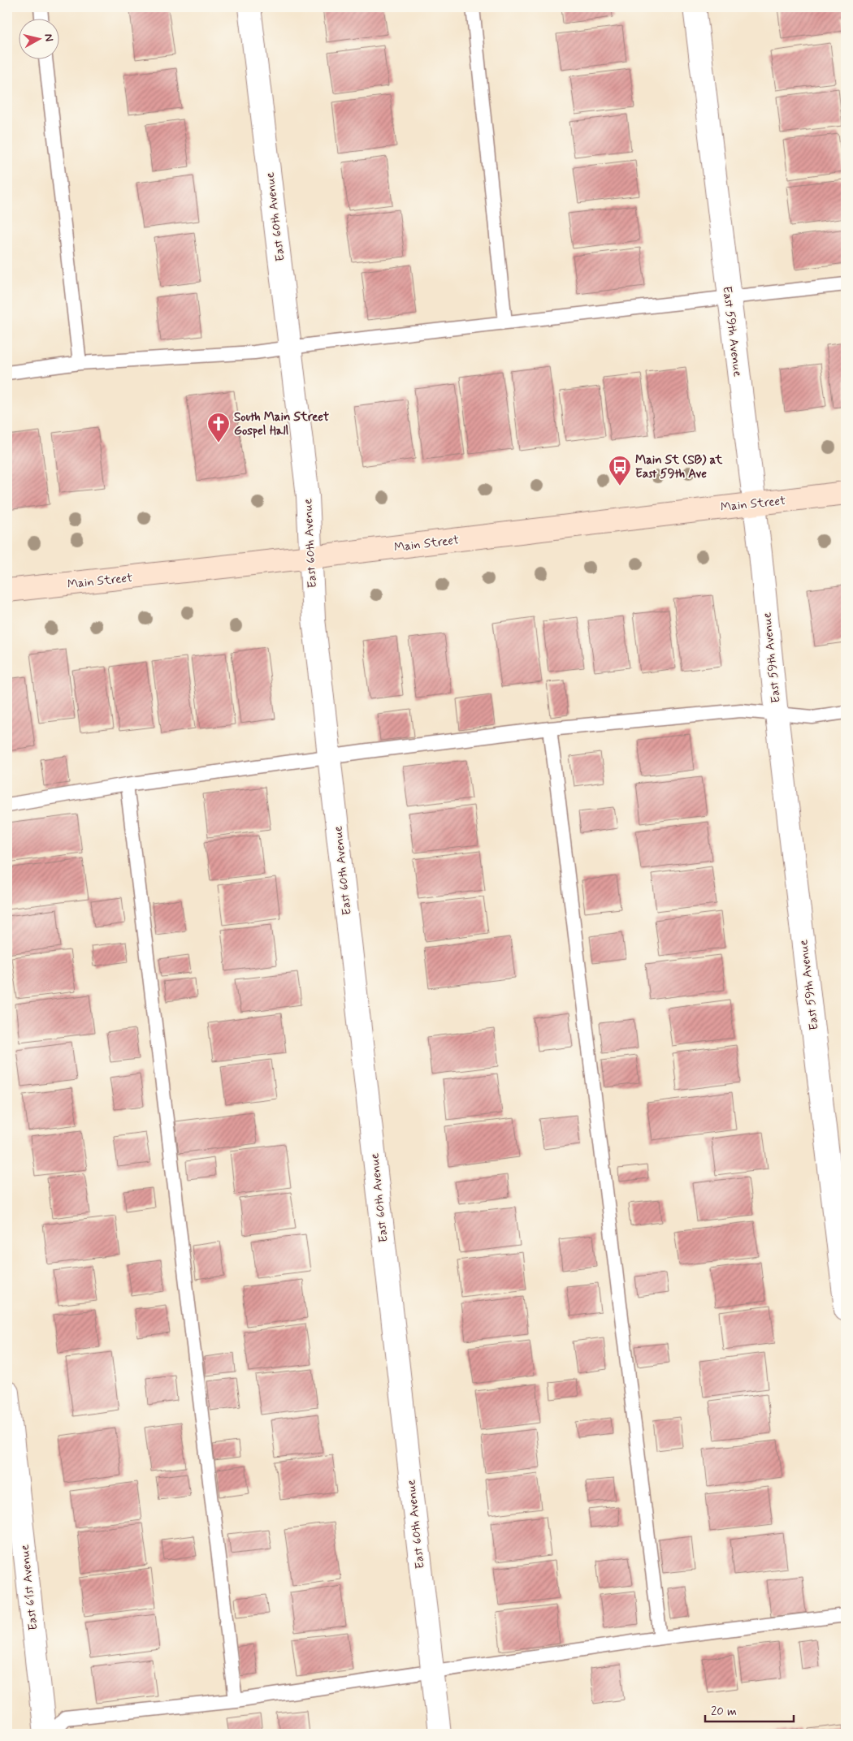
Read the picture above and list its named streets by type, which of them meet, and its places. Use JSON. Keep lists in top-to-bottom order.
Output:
{
  "streets": {
    "main road": ["Main Street"],
    "street": ["East 60th Avenue", "East 59th Avenue", "East 61st Avenue"]
  },
  "crossings": [
    ["East 60th Avenue", "Main Street"],
    ["East 59th Avenue", "Main Street"]
  ],
  "places": {
    "church": ["South Main Street Gospel Hall"],
    "bus stop": ["Main St (SB) at East 59th Ave"]
  },
  "scale_bar": "20 m",
  "north": "right"
}
